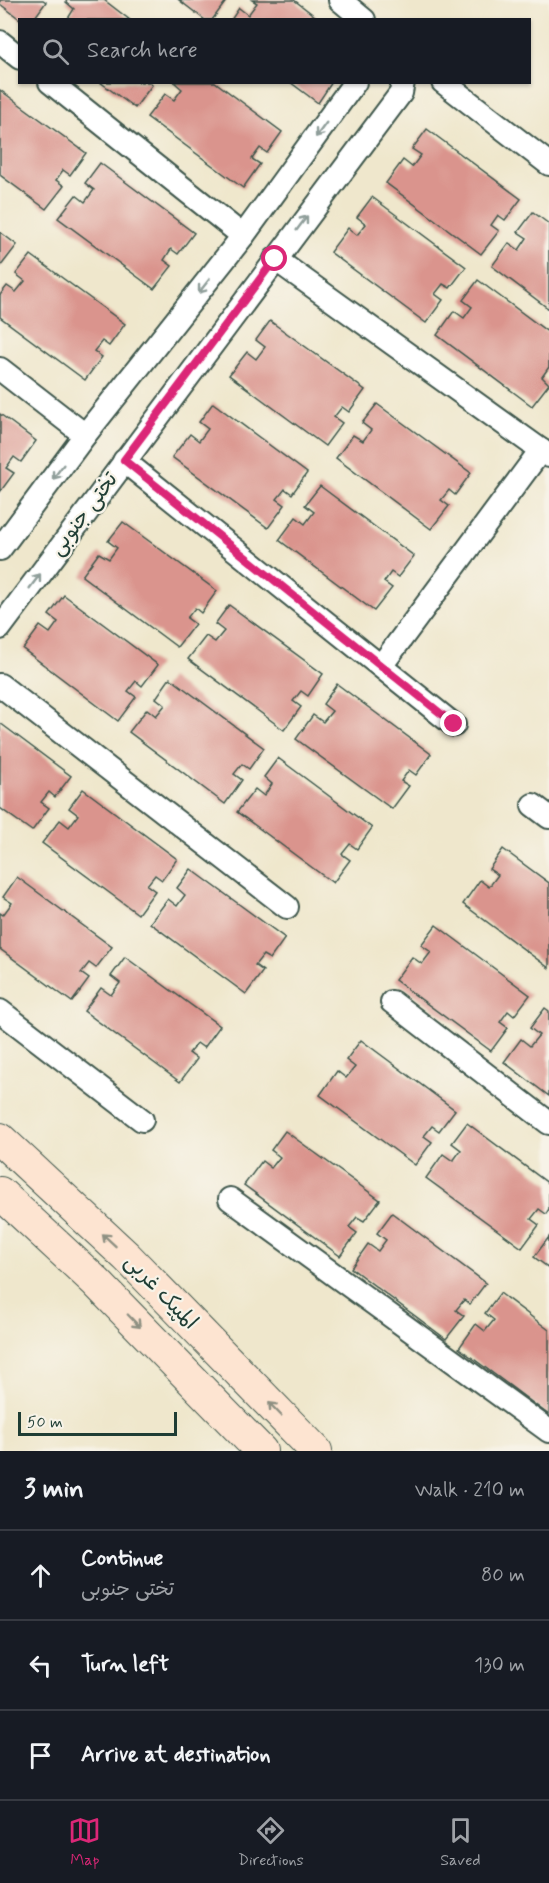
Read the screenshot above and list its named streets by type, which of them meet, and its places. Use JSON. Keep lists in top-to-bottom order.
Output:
{
  "streets": {
    "street": ["تختی جنوبی", "المپیک غربی"]
  },
  "scale_bar": "50 m",
  "page": {
    "search": "Search here",
    "scale": "50 m",
    "heading": ["3 min", "Walk · 210 m"],
    "list": [
      ["Continue", "تختی جنوبی", "80 m"],
      ["Turn left", "130 m"],
      "Arrive at destination"
    ],
    "nav": ["Map", "Directions", "Saved"]
  }
}
